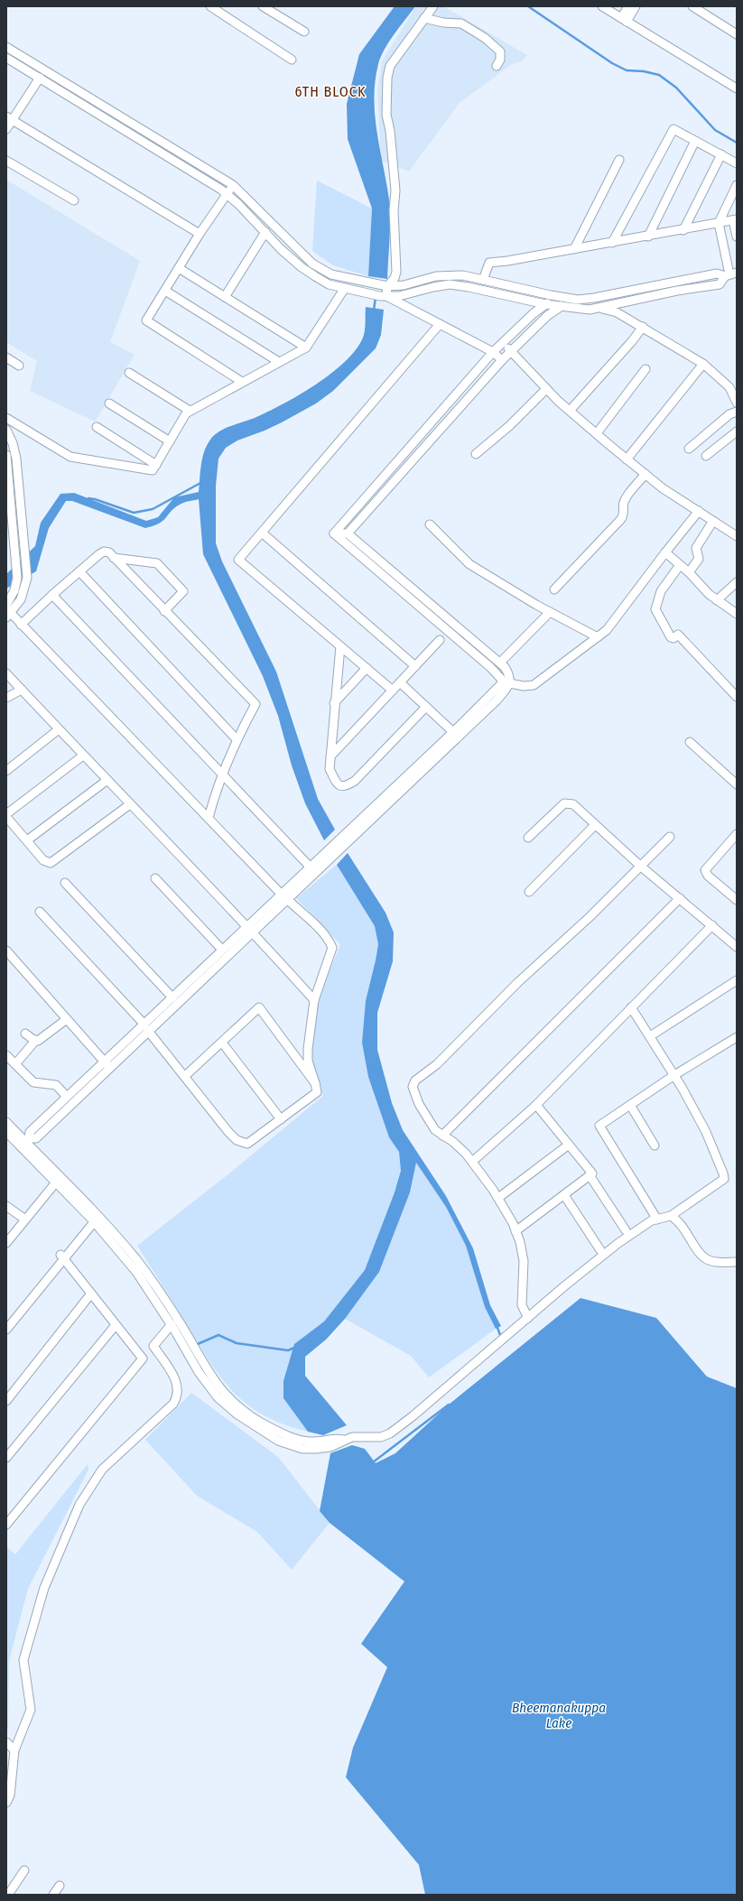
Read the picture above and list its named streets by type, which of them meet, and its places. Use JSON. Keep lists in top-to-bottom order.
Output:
{
  "districts": ["6TH BLOCK"],
  "water": ["Bheemanakuppa Lake"]
}
